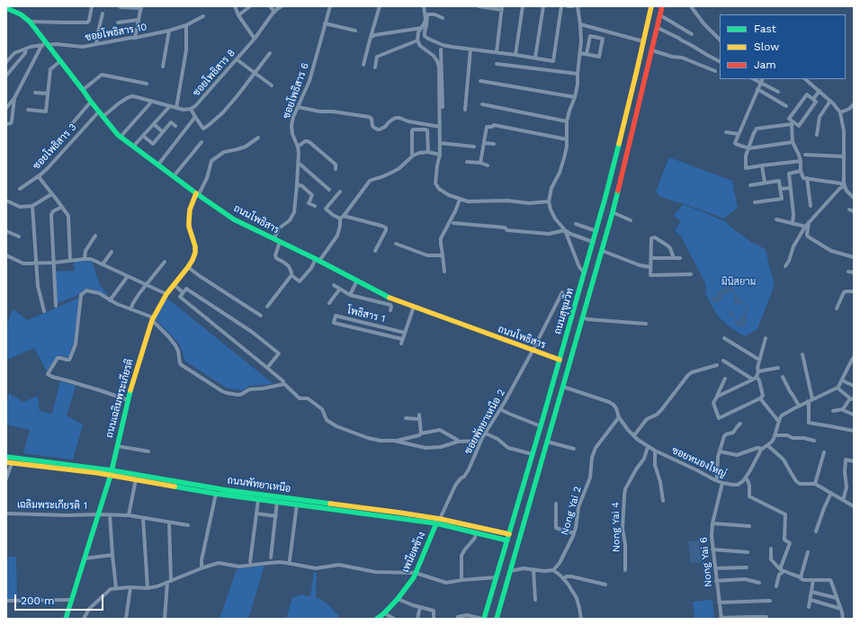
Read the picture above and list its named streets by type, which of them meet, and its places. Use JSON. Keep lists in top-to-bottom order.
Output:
{
  "streets": {
    "main road": [
      "ถนนโพธิสาร",
      "ถนนสุขุมวิท",
      "ถนนเฉลิมพระเกียรติ",
      "ถนนพัทยาเหนือ",
      "เพนียดช้าง"
    ],
    "street": [
      "ซอยโพธิสาร 10",
      "ซอยโพธิสาร 8",
      "ซอยโพธิสาร 6",
      "ซอยโพธิสาร 3",
      "โพธิสาร 1",
      "ซอยพัทยาเหนือ 2",
      "ซอยหนองใหญ่",
      "เฉลิมพระเกียรติ 1",
      "Nong Yai 2",
      "Nong Yai 4",
      "Nong Yai 6"
    ]
  },
  "crossings": [
    ["ซอยโพธิสาร 10", "ถนนโพธิสาร"],
    ["ซอยโพธิสาร 8", "ถนนโพธิสาร"],
    ["ซอยโพธิสาร 6", "ถนนโพธิสาร"],
    ["ซอยโพธิสาร 3", "ถนนโพธิสาร"],
    ["ถนนโพธิสาร", "ถนนสุขุมวิท"],
    ["ถนนโพธิสาร", "ถนนเฉลิมพระเกียรติ"],
    ["ถนนโพธิสาร", "ซอยพัทยาเหนือ 2"],
    ["ถนนสุขุมวิท", "ซอยหนองใหญ่"],
    ["ถนนสุขุมวิท", "ถนนพัทยาเหนือ"],
    ["ถนนเฉลิมพระเกียรติ", "ถนนพัทยาเหนือ"],
    ["ถนนเฉลิมพระเกียรติ", "เฉลิมพระเกียรติ 1"],
    ["ซอยพัทยาเหนือ 2", "ถนนพัทยาเหนือ"],
    ["ซอยพัทยาเหนือ 2", "เพนียดช้าง"],
    ["ซอยหนองใหญ่", "Nong Yai 2"],
    ["ซอยหนองใหญ่", "Nong Yai 4"],
    ["ซอยหนองใหญ่", "Nong Yai 6"],
    ["ถนนพัทยาเหนือ", "เพนียดช้าง"]
  ],
  "parks": ["มินิสยาม"],
  "legend": ["Fast", "Slow", "Jam"],
  "scale_bar": "200 m"
}
